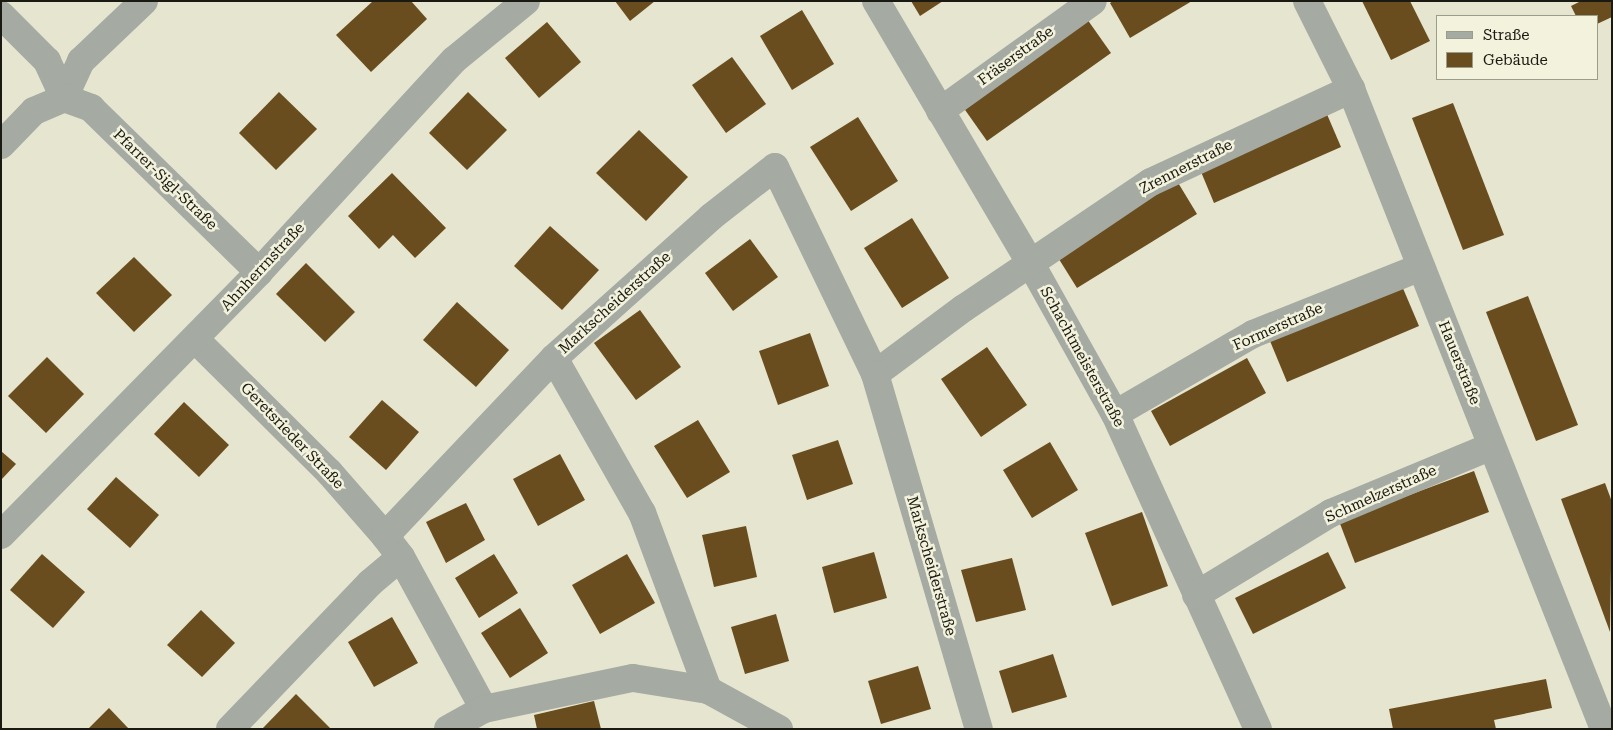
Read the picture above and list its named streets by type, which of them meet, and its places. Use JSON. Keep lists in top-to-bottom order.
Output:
{
  "streets": {
    "street": [
      "Fräserstraße",
      "Zrennerstraße",
      "Pfarrer-Sigl-Straße",
      "Ahnherrnstraße",
      "Markscheiderstraße",
      "Formerstraße",
      "Schachtmeisterstraße",
      "Hauerstraße",
      "Geretsrieder Straße",
      "Schmelzerstraße"
    ]
  },
  "crossings": [
    ["Fräserstraße", "Schachtmeisterstraße"],
    ["Zrennerstraße", "Schachtmeisterstraße"],
    ["Zrennerstraße", "Hauerstraße"],
    ["Pfarrer-Sigl-Straße", "Ahnherrnstraße"],
    ["Ahnherrnstraße", "Geretsrieder Straße"],
    ["Formerstraße", "Schachtmeisterstraße"],
    ["Formerstraße", "Hauerstraße"],
    ["Schachtmeisterstraße", "Schmelzerstraße"],
    ["Hauerstraße", "Schmelzerstraße"]
  ],
  "legend": ["Straße", "Gebäude"]
}
